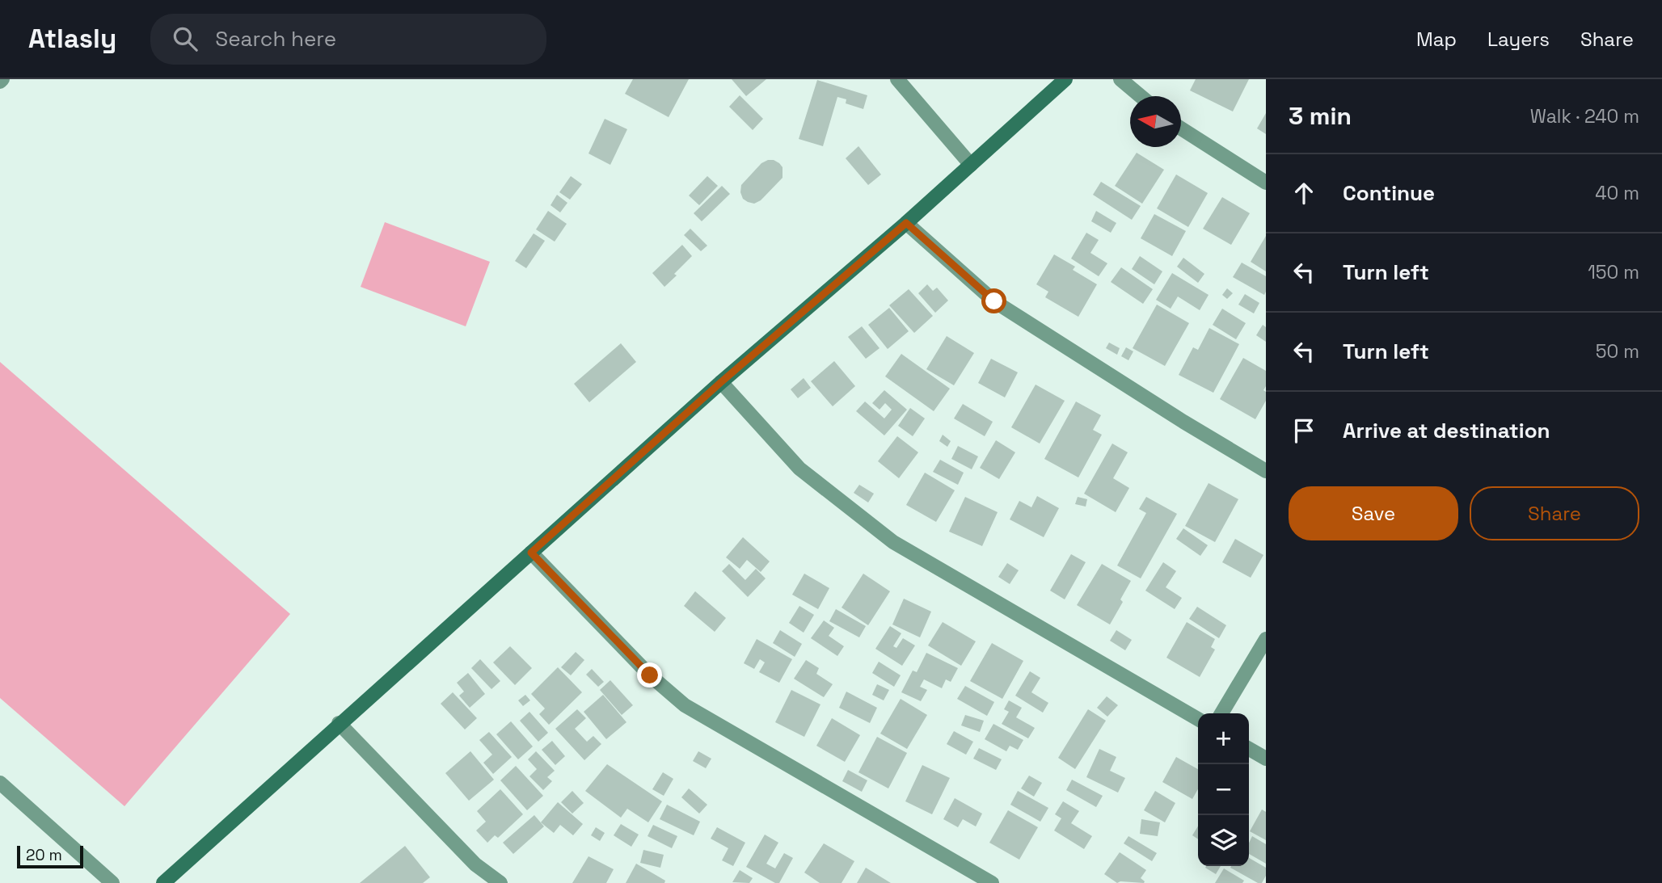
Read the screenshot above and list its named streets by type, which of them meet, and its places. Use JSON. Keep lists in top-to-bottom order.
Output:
{
  "scale_bar": "20 m",
  "north": "left",
  "page": {
    "header": "Atlasly",
    "search": "Search here",
    "nav": ["Map", "Layers", "Share"],
    "heading": ["3 min", "Walk · 240 m"],
    "list": [
      ["Continue", "40 m"],
      ["Turn left", "150 m"],
      ["Turn left", "50 m"],
      "Arrive at destination"
    ],
    "buttons": ["Save", "Share"],
    "map_buttons": ["+", "−"],
    "scale": "20 m"
  }
}
